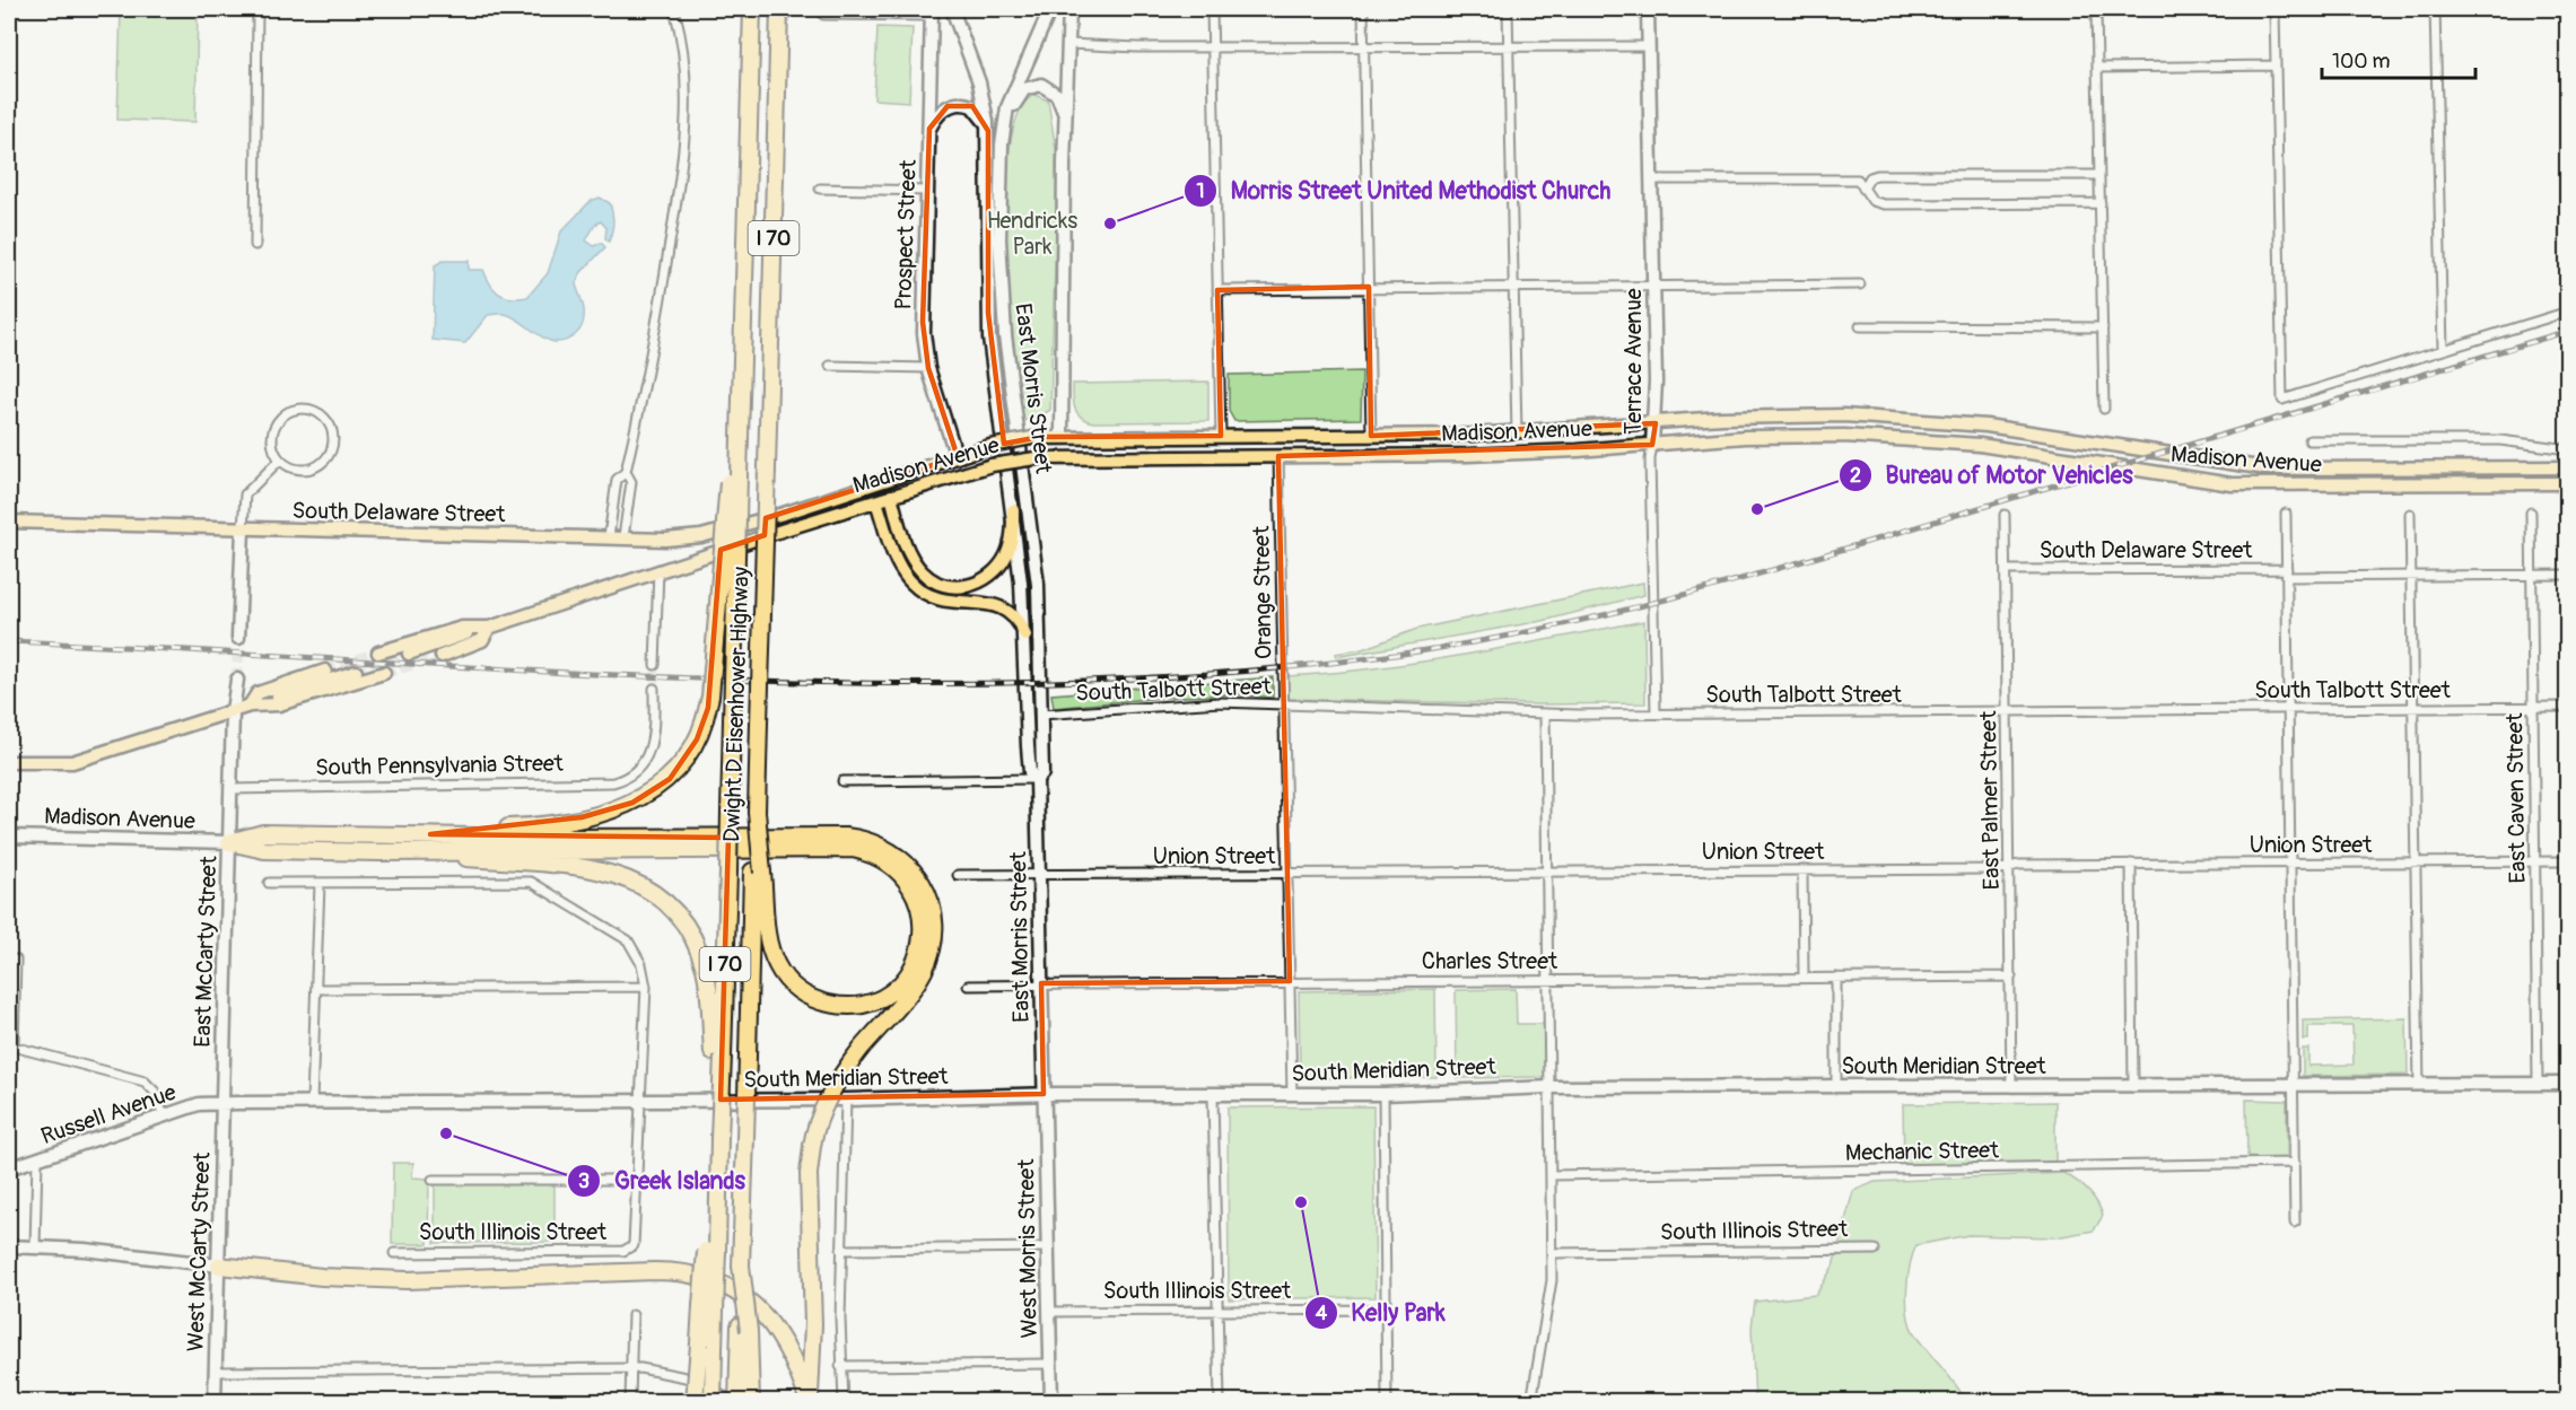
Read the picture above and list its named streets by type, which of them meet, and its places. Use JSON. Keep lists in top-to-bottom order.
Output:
{
  "streets": {
    "highway": ["I 70", "Dwight D Eisenhower Highway"],
    "main road": [
      "Prospect Street",
      "Terrace Avenue",
      "East Morris Street",
      "Madison Avenue",
      "South Delaware Street",
      "East McCarty Street",
      "South Meridian Street",
      "Russell Avenue",
      "West Morris Street",
      "West McCarty Street"
    ],
    "street": [
      "Orange Street",
      "South Talbott Street",
      "South Pennsylvania Street",
      "East Caven Street",
      "East Palmer Street",
      "Union Street",
      "Charles Street",
      "Mechanic Street",
      "South Illinois Street"
    ]
  },
  "crossings": [
    ["Prospect Street", "Madison Avenue"],
    ["I 70", "Dwight D Eisenhower Highway"],
    ["Terrace Avenue", "Madison Avenue"],
    ["Terrace Avenue", "South Talbott Street"],
    ["East Morris Street", "Madison Avenue"],
    ["East Morris Street", "South Talbott Street"],
    ["East Morris Street", "Union Street"],
    ["East Morris Street", "Charles Street"],
    ["East Morris Street", "South Meridian Street"],
    ["East Morris Street", "West Morris Street"],
    ["Madison Avenue", "South Delaware Street"],
    ["Madison Avenue", "Orange Street"],
    ["Madison Avenue", "East McCarty Street"],
    ["South Delaware Street", "East Caven Street"],
    ["South Delaware Street", "East Palmer Street"],
    ["Orange Street", "South Talbott Street"],
    ["Orange Street", "Union Street"],
    ["Orange Street", "Charles Street"],
    ["Orange Street", "South Meridian Street"],
    ["South Talbott Street", "East Caven Street"],
    ["South Talbott Street", "East Palmer Street"],
    ["South Pennsylvania Street", "East McCarty Street"],
    ["East Caven Street", "Union Street"],
    ["East Caven Street", "South Meridian Street"],
    ["East Palmer Street", "Union Street"],
    ["East Palmer Street", "Charles Street"],
    ["East Palmer Street", "South Meridian Street"],
    ["East McCarty Street", "South Meridian Street"],
    ["East McCarty Street", "Russell Avenue"],
    ["East McCarty Street", "West McCarty Street"],
    ["South Meridian Street", "Russell Avenue"],
    ["South Meridian Street", "West Morris Street"],
    ["South Meridian Street", "West McCarty Street"],
    ["Russell Avenue", "West McCarty Street"],
    ["South Illinois Street", "West Morris Street"]
  ],
  "parks": ["Hendricks Park"],
  "places": [
    "Morris Street United Methodist Church",
    "Bureau of Motor Vehicles",
    "Greek Islands",
    "Kelly Park"
  ],
  "scale_bar": "100 m"
}
